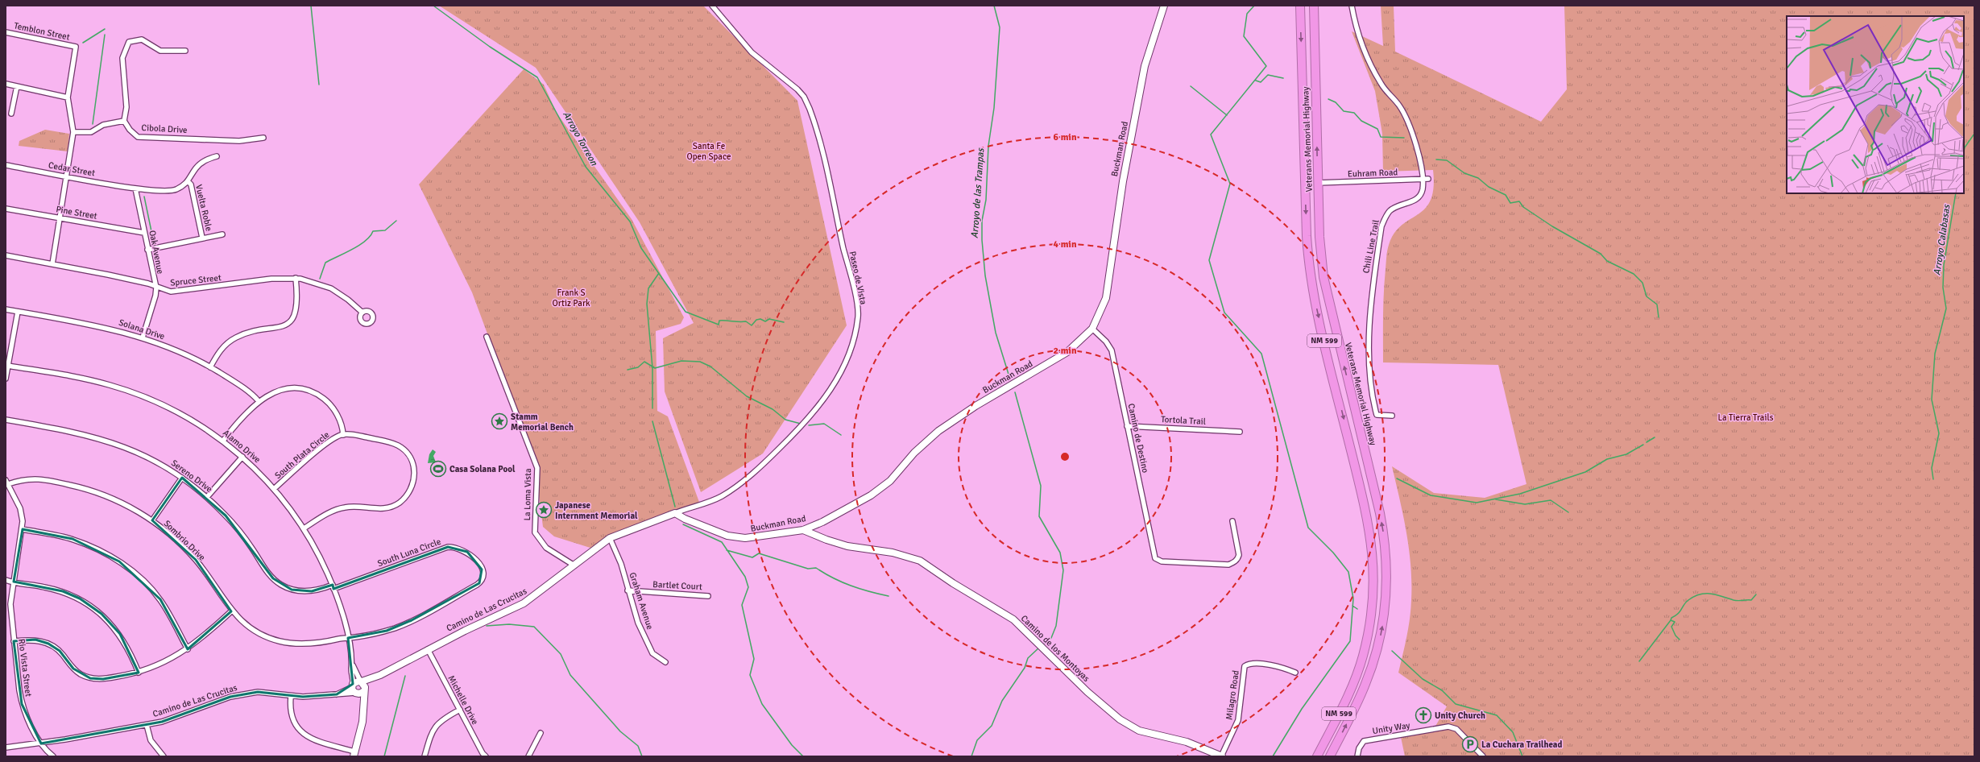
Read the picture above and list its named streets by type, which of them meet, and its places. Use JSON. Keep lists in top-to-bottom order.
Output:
{
  "streets": {
    "highway": ["Veterans Memorial Highway", "NM 599"],
    "street": [
      "Temblon Street",
      "Cibola Drive",
      "Buckman Road",
      "Cedar Street",
      "Euhram Road",
      "Vuelta Roble",
      "Pine Street",
      "Chili Line Trail",
      "Oak Avenue",
      "Paseo de Vista",
      "Spruce Street",
      "Solana Drive",
      "Tortola Trail",
      "Camino de Destino",
      "Alamo Drive",
      "South Plata Circle",
      "Sereno Drive",
      "La Loma Vista",
      "Sombrio Drive",
      "South Luna Circle",
      "Bartlet Court",
      "Graham Avenue",
      "Camino de Las Crucitas",
      "Camino de los Montoyas",
      "Rio Vista Street",
      "Milagro Road",
      "Michelle Drive",
      "Unity Way"
    ]
  },
  "crossings": [
    ["Veterans Memorial Highway", "Euhram Road"],
    ["Buckman Road", "Paseo de Vista"],
    ["Buckman Road", "Camino de Destino"],
    ["Buckman Road", "Camino de Las Crucitas"],
    ["Buckman Road", "Camino de los Montoyas"],
    ["Cedar Street", "Vuelta Roble"],
    ["Cedar Street", "Oak Avenue"],
    ["Euhram Road", "Chili Line Trail"],
    ["Vuelta Roble", "Oak Avenue"],
    ["Pine Street", "Oak Avenue"],
    ["Oak Avenue", "Spruce Street"],
    ["Oak Avenue", "Solana Drive"],
    ["Paseo de Vista", "Camino de Las Crucitas"],
    ["Tortola Trail", "Camino de Destino"],
    ["Alamo Drive", "South Plata Circle"],
    ["Alamo Drive", "Sereno Drive"],
    ["Alamo Drive", "Sombrio Drive"],
    ["Alamo Drive", "South Luna Circle"],
    ["Alamo Drive", "Camino de Las Crucitas"],
    ["Sereno Drive", "South Luna Circle"],
    ["La Loma Vista", "Camino de Las Crucitas"],
    ["Sombrio Drive", "South Luna Circle"],
    ["Sombrio Drive", "Rio Vista Street"],
    ["Bartlet Court", "Graham Avenue"],
    ["Graham Avenue", "Camino de Las Crucitas"],
    ["Camino de Las Crucitas", "Rio Vista Street"],
    ["Camino de Las Crucitas", "Michelle Drive"],
    ["Camino de los Montoyas", "Milagro Road"]
  ],
  "water": ["Arroyo Torreon", "Arroyo de las Trampas", "Arroyo Calabasas"],
  "parks": ["Santa Fe Open Space", "Frank S Ortiz Park", "La Tierra Trails"],
  "places": {
    "place": ["Stamm Memorial Bench", "Japanese Internment Memorial"],
    "sports": ["Casa Solana Pool"],
    "church": ["Unity Church"],
    "parking": ["La Cuchara Trailhead"]
  },
  "rings": ["6 min", "4 min", "2 min"]
}
